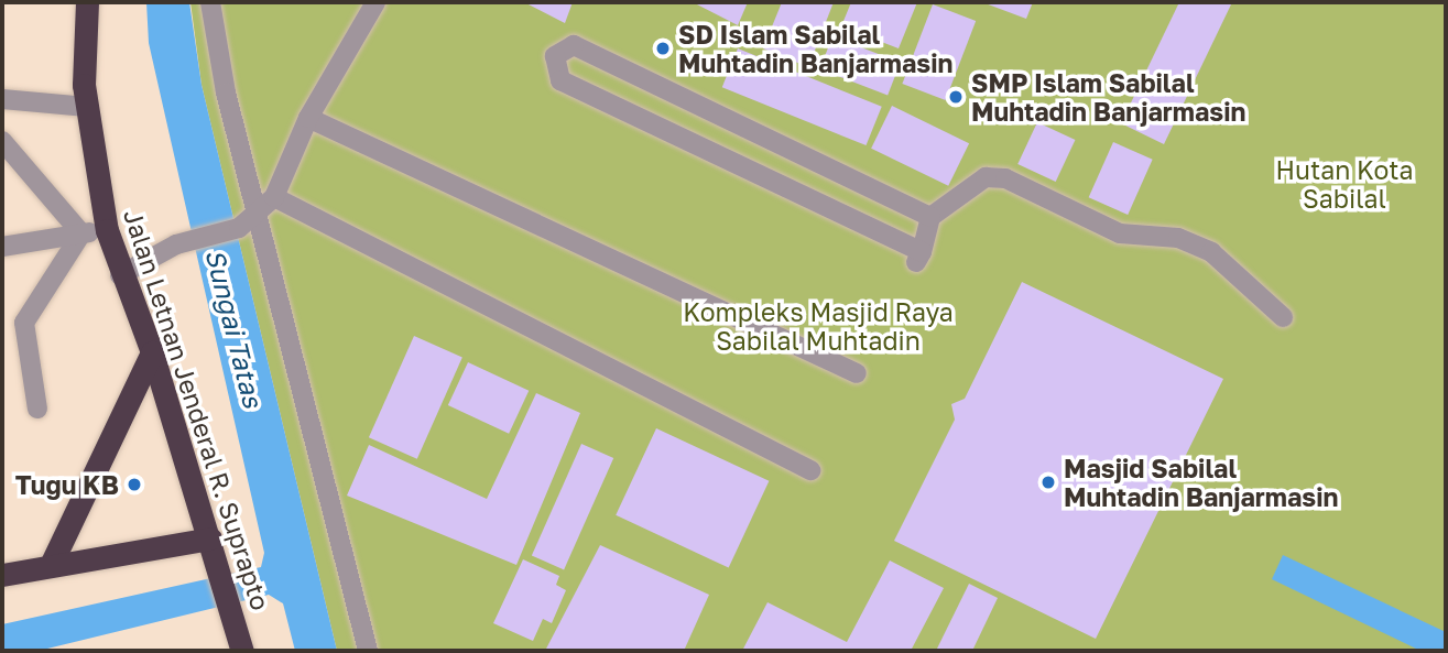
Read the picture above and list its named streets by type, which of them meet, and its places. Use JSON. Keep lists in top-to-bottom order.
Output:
{
  "streets": {
    "highway": ["Jalan Letnan Jenderal R. Suprapto"]
  },
  "water": ["Sungai Tatas"],
  "parks": ["Hutan Kota Sabilal", "Kompleks Masjid Raya Sabilal Muhtadin"],
  "places": [
    "SD Islam Sabilal Muhtadin Banjarmasin",
    "SMP Islam Sabilal Muhtadin Banjarmasin",
    "Masjid Sabilal Muhtadin Banjarmasin",
    "Tugu KB"
  ]
}
